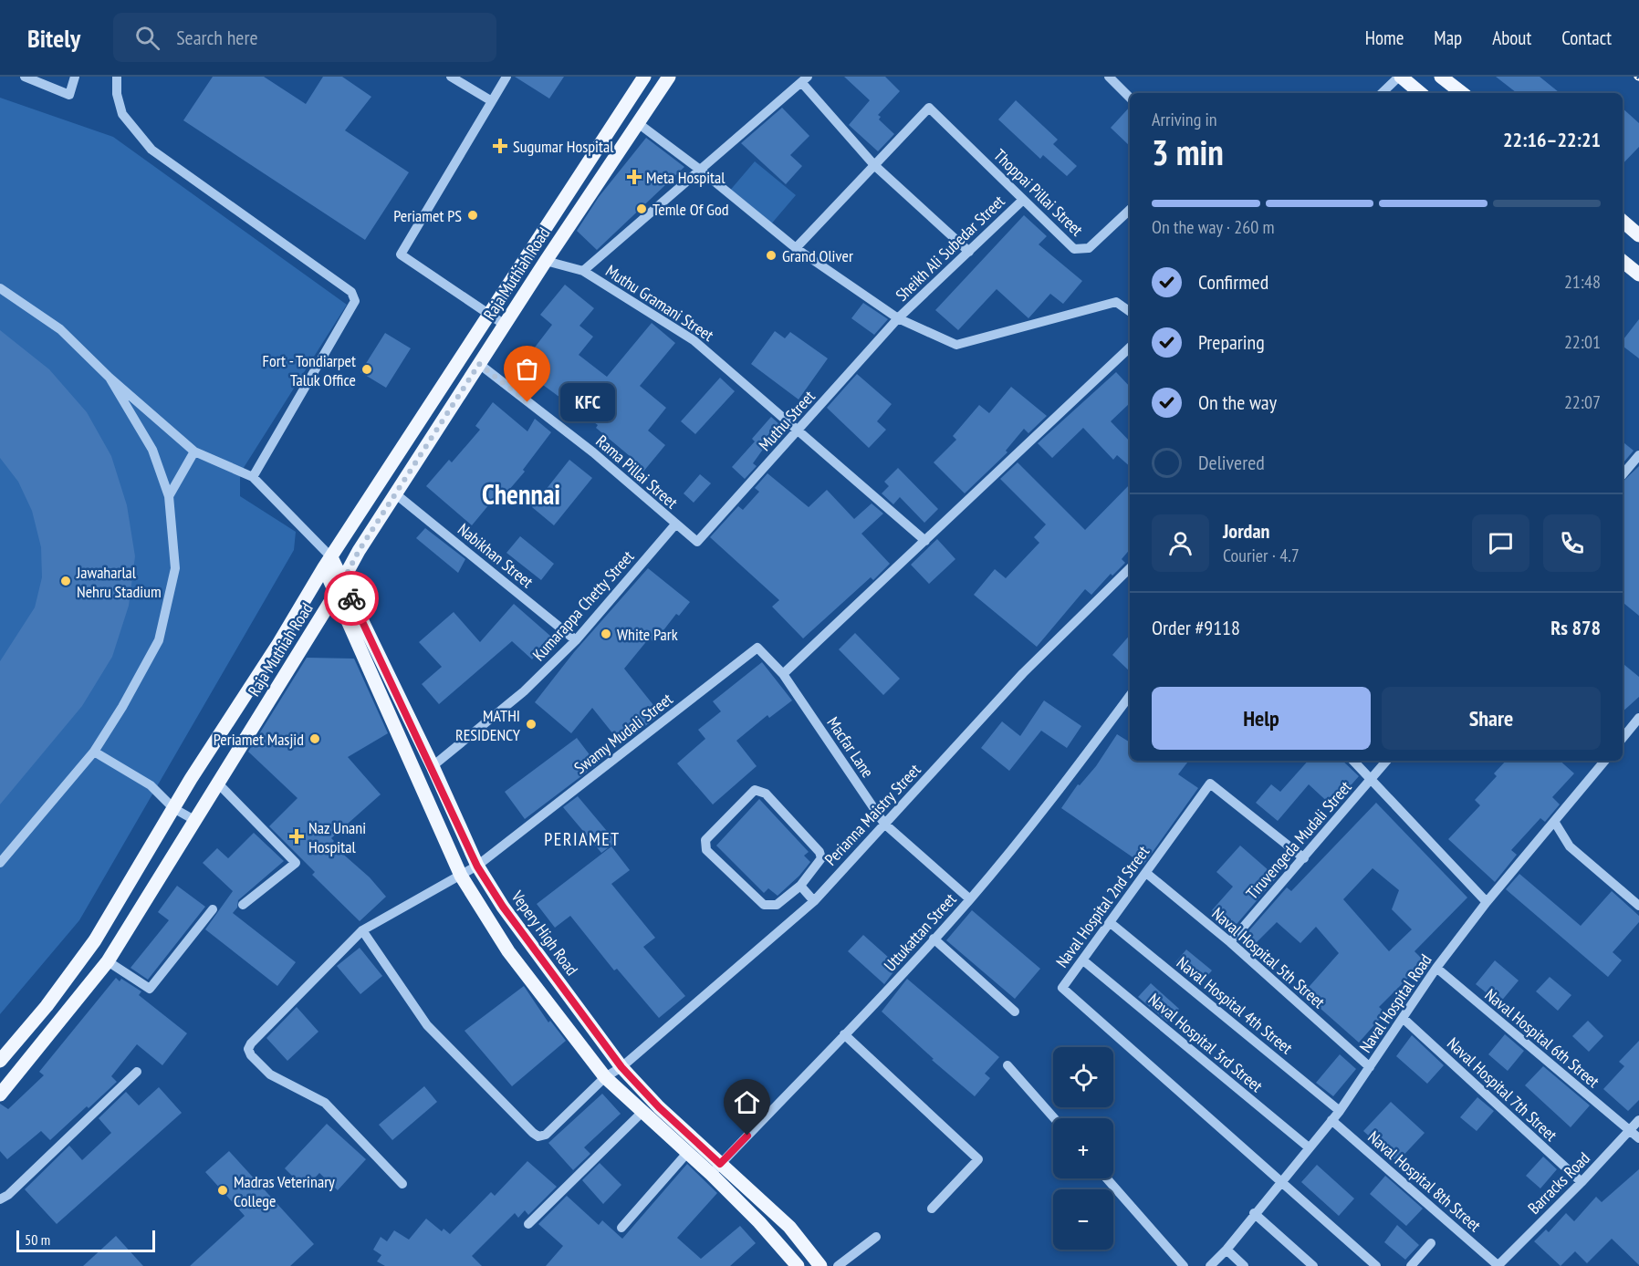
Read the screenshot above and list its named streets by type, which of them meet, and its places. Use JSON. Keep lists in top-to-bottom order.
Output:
{
  "streets": {
    "main road": ["Raja Muthiah Road", "Vepery High Road"],
    "street": [
      "Thoppai Pillai Street",
      "Sheikh Ali Subedar Street",
      "Muthu Gramani Street",
      "Muthu Street",
      "Rama Pillai Street",
      "Nabikhan Street",
      "Kumarappa Chetty Street",
      "Swamy Mudali Street",
      "Macfar Lane",
      "Perianna Maistry Street",
      "Tiruvengeda Mudali Street",
      "Naval Hospital 2nd Street",
      "Uttukattan Street",
      "Naval Hospital 5th Street",
      "Naval Hospital Road",
      "Naval Hospital 4th Street",
      "Naval Hospital 6th Street",
      "Naval Hospital 3rd Street",
      "Naval Hospital 7th Street",
      "Naval Hospital 8th Street",
      "Barracks Road"
    ]
  },
  "crossings": [
    ["Thoppai Pillai Street", "Sheikh Ali Subedar Street"],
    ["Sheikh Ali Subedar Street", "Muthu Street"],
    ["Raja Muthiah Road", "Muthu Gramani Street"],
    ["Raja Muthiah Road", "Rama Pillai Street"],
    ["Raja Muthiah Road", "Nabikhan Street"],
    ["Raja Muthiah Road", "Vepery High Road"],
    ["Muthu Gramani Street", "Muthu Street"],
    ["Muthu Street", "Rama Pillai Street"],
    ["Rama Pillai Street", "Kumarappa Chetty Street"],
    ["Nabikhan Street", "Kumarappa Chetty Street"],
    ["Kumarappa Chetty Street", "Vepery High Road"],
    ["Swamy Mudali Street", "Macfar Lane"],
    ["Swamy Mudali Street", "Vepery High Road"],
    ["Macfar Lane", "Perianna Maistry Street"],
    ["Macfar Lane", "Uttukattan Street"],
    ["Perianna Maistry Street", "Vepery High Road"],
    ["Tiruvengeda Mudali Street", "Naval Hospital 2nd Street"],
    ["Tiruvengeda Mudali Street", "Naval Hospital 5th Street"],
    ["Naval Hospital 2nd Street", "Naval Hospital 5th Street"],
    ["Naval Hospital 2nd Street", "Naval Hospital Road"],
    ["Naval Hospital 2nd Street", "Naval Hospital 4th Street"],
    ["Naval Hospital 2nd Street", "Naval Hospital 3rd Street"],
    ["Uttukattan Street", "Vepery High Road"],
    ["Naval Hospital 5th Street", "Naval Hospital Road"],
    ["Naval Hospital Road", "Naval Hospital 4th Street"],
    ["Naval Hospital Road", "Naval Hospital 6th Street"],
    ["Naval Hospital Road", "Naval Hospital 3rd Street"],
    ["Naval Hospital Road", "Naval Hospital 7th Street"],
    ["Naval Hospital Road", "Naval Hospital 8th Street"],
    ["Naval Hospital 6th Street", "Barracks Road"],
    ["Naval Hospital 7th Street", "Barracks Road"],
    ["Naval Hospital 8th Street", "Barracks Road"]
  ],
  "districts": ["Chennai", "PERIAMET"],
  "places": {
    "health": ["Sugumar Hospital", "Meta Hospital", "Naz Unani Hospital"],
    "other": [
      "Temle Of God",
      "Periamet PS",
      "Grand Oliver",
      "Fort - Tondiarpet Taluk Office",
      "KFC",
      "Jawaharlal Nehru Stadium",
      "White Park",
      "MATHI RESIDENCY",
      "Periamet Masjid",
      "Madras Veterinary College"
    ]
  },
  "scale_bar": "50 m",
  "page": {
    "header": "Bitely",
    "search": "Search here",
    "nav": [
      "Home",
      "Map",
      "About",
      "Contact"
    ],
    "heading": ["3 min", "Arriving in", "22:16–22:21"],
    "panel": [
      "Jordan",
      "Courier · 4.7",
      "Order #9118",
      "Rs 878"
    ],
    "bar": "On the way · 260 m",
    "list": [
      ["Confirmed", "21:48"],
      ["Preparing", "22:01"],
      ["On the way", "22:07"],
      "Delivered"
    ],
    "bubble": "KFC",
    "buttons": ["Help", "Share"],
    "map_buttons": ["+", "−"],
    "scale": "50 m"
  }
}
